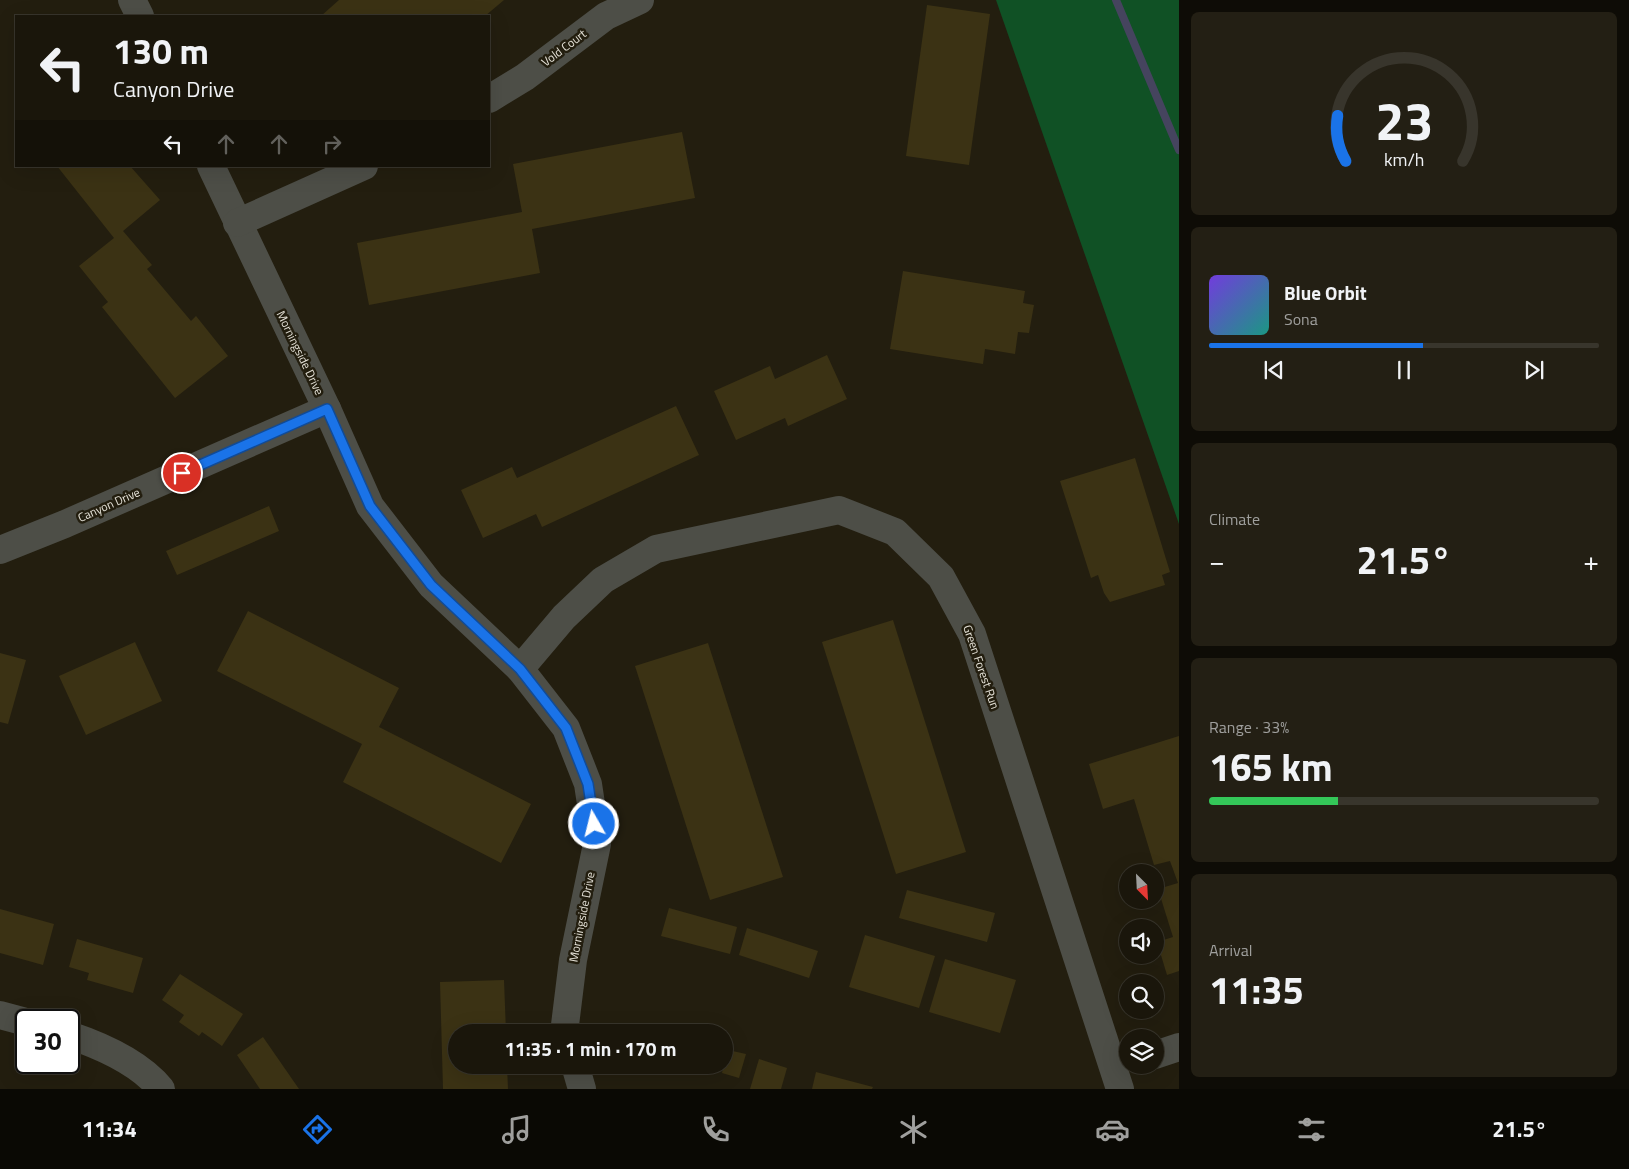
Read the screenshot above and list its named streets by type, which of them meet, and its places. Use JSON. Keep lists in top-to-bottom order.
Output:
{
  "streets": {
    "street": [
      "Vold Court",
      "Morningside Drive",
      "Canyon Drive",
      "Green Forest Run"
    ]
  },
  "crossings": [
    ["Morningside Drive", "Canyon Drive"],
    ["Morningside Drive", "Green Forest Run"]
  ],
  "north": "bottom right",
  "page": {
    "turn": ["130 m", "Canyon Drive"],
    "song": ["Blue Orbit", "Sona"],
    "tile": [
      "Climate",
      ["Range · 33%", "165 km"],
      ["Arrival", "11:35"]
    ],
    "heat": ["−", "21.5°", "+"],
    "limit": "30",
    "trip": "11:35 · 1 min · 170 m",
    "tabs": ["11:34", "21.5°"],
    "gauge": ["23", "km/h"]
  }
}
